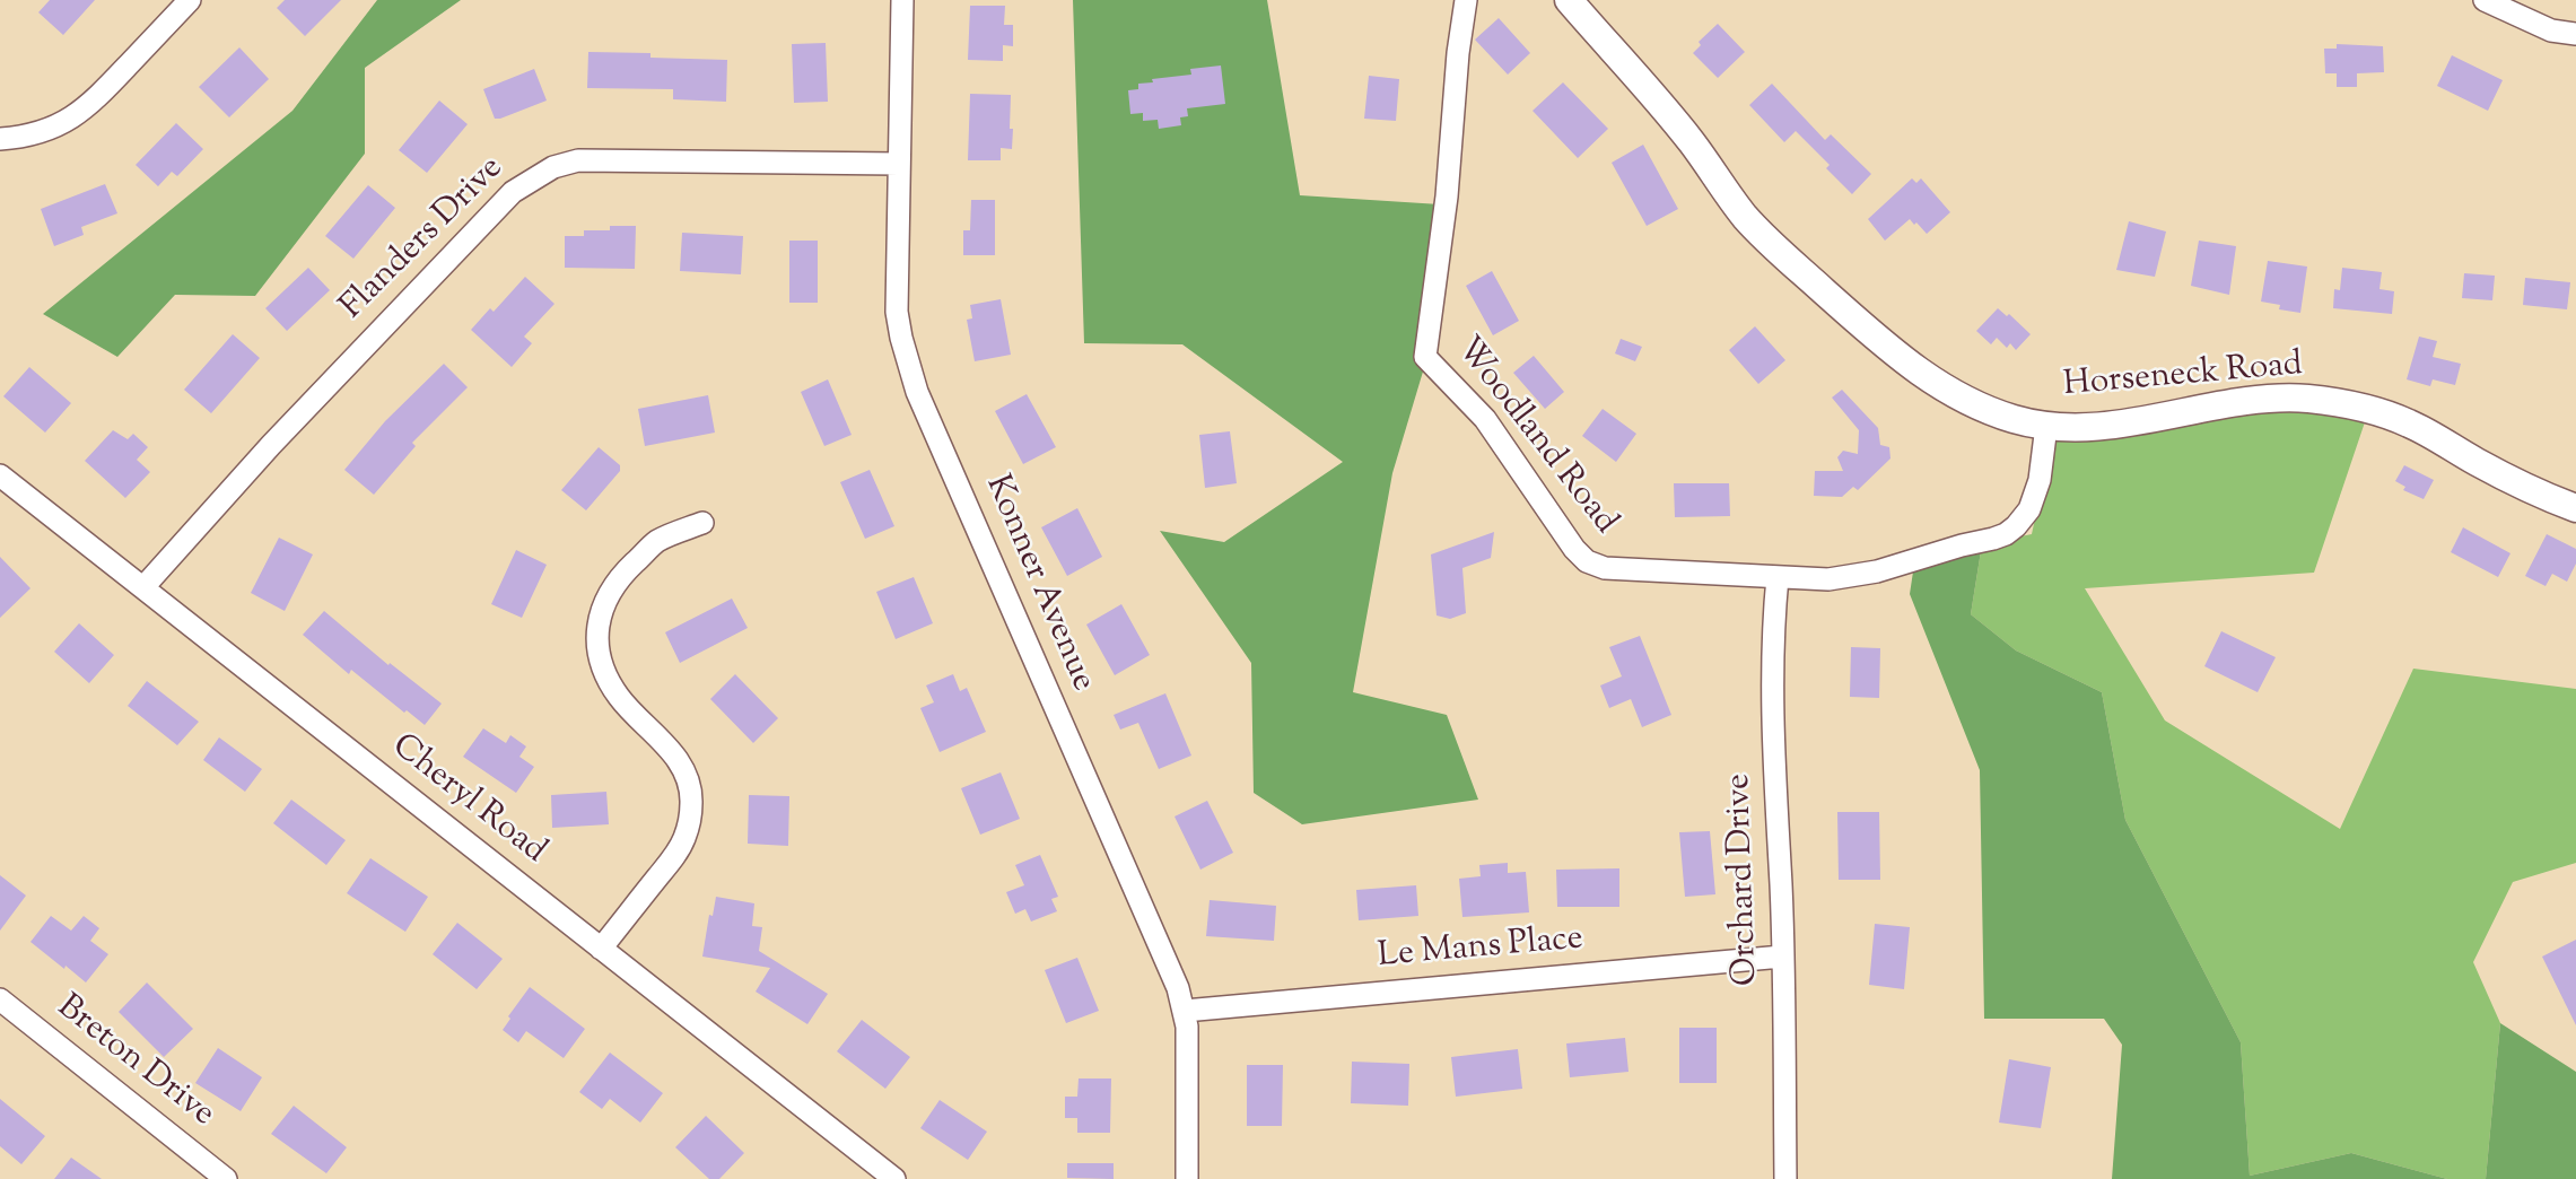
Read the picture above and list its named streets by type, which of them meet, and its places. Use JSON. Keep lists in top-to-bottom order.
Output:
{
  "streets": {
    "street": [
      "Flanders Drive",
      "Horseneck Road",
      "Woodland Road",
      "Konner Avenue",
      "Cheryl Road",
      "Orchard Drive",
      "Le Mans Place",
      "Breton Drive"
    ]
  },
  "crossings": [
    ["Flanders Drive", "Konner Avenue"],
    ["Flanders Drive", "Cheryl Road"],
    ["Horseneck Road", "Woodland Road"],
    ["Woodland Road", "Orchard Drive"],
    ["Konner Avenue", "Le Mans Place"],
    ["Orchard Drive", "Le Mans Place"]
  ]
}
